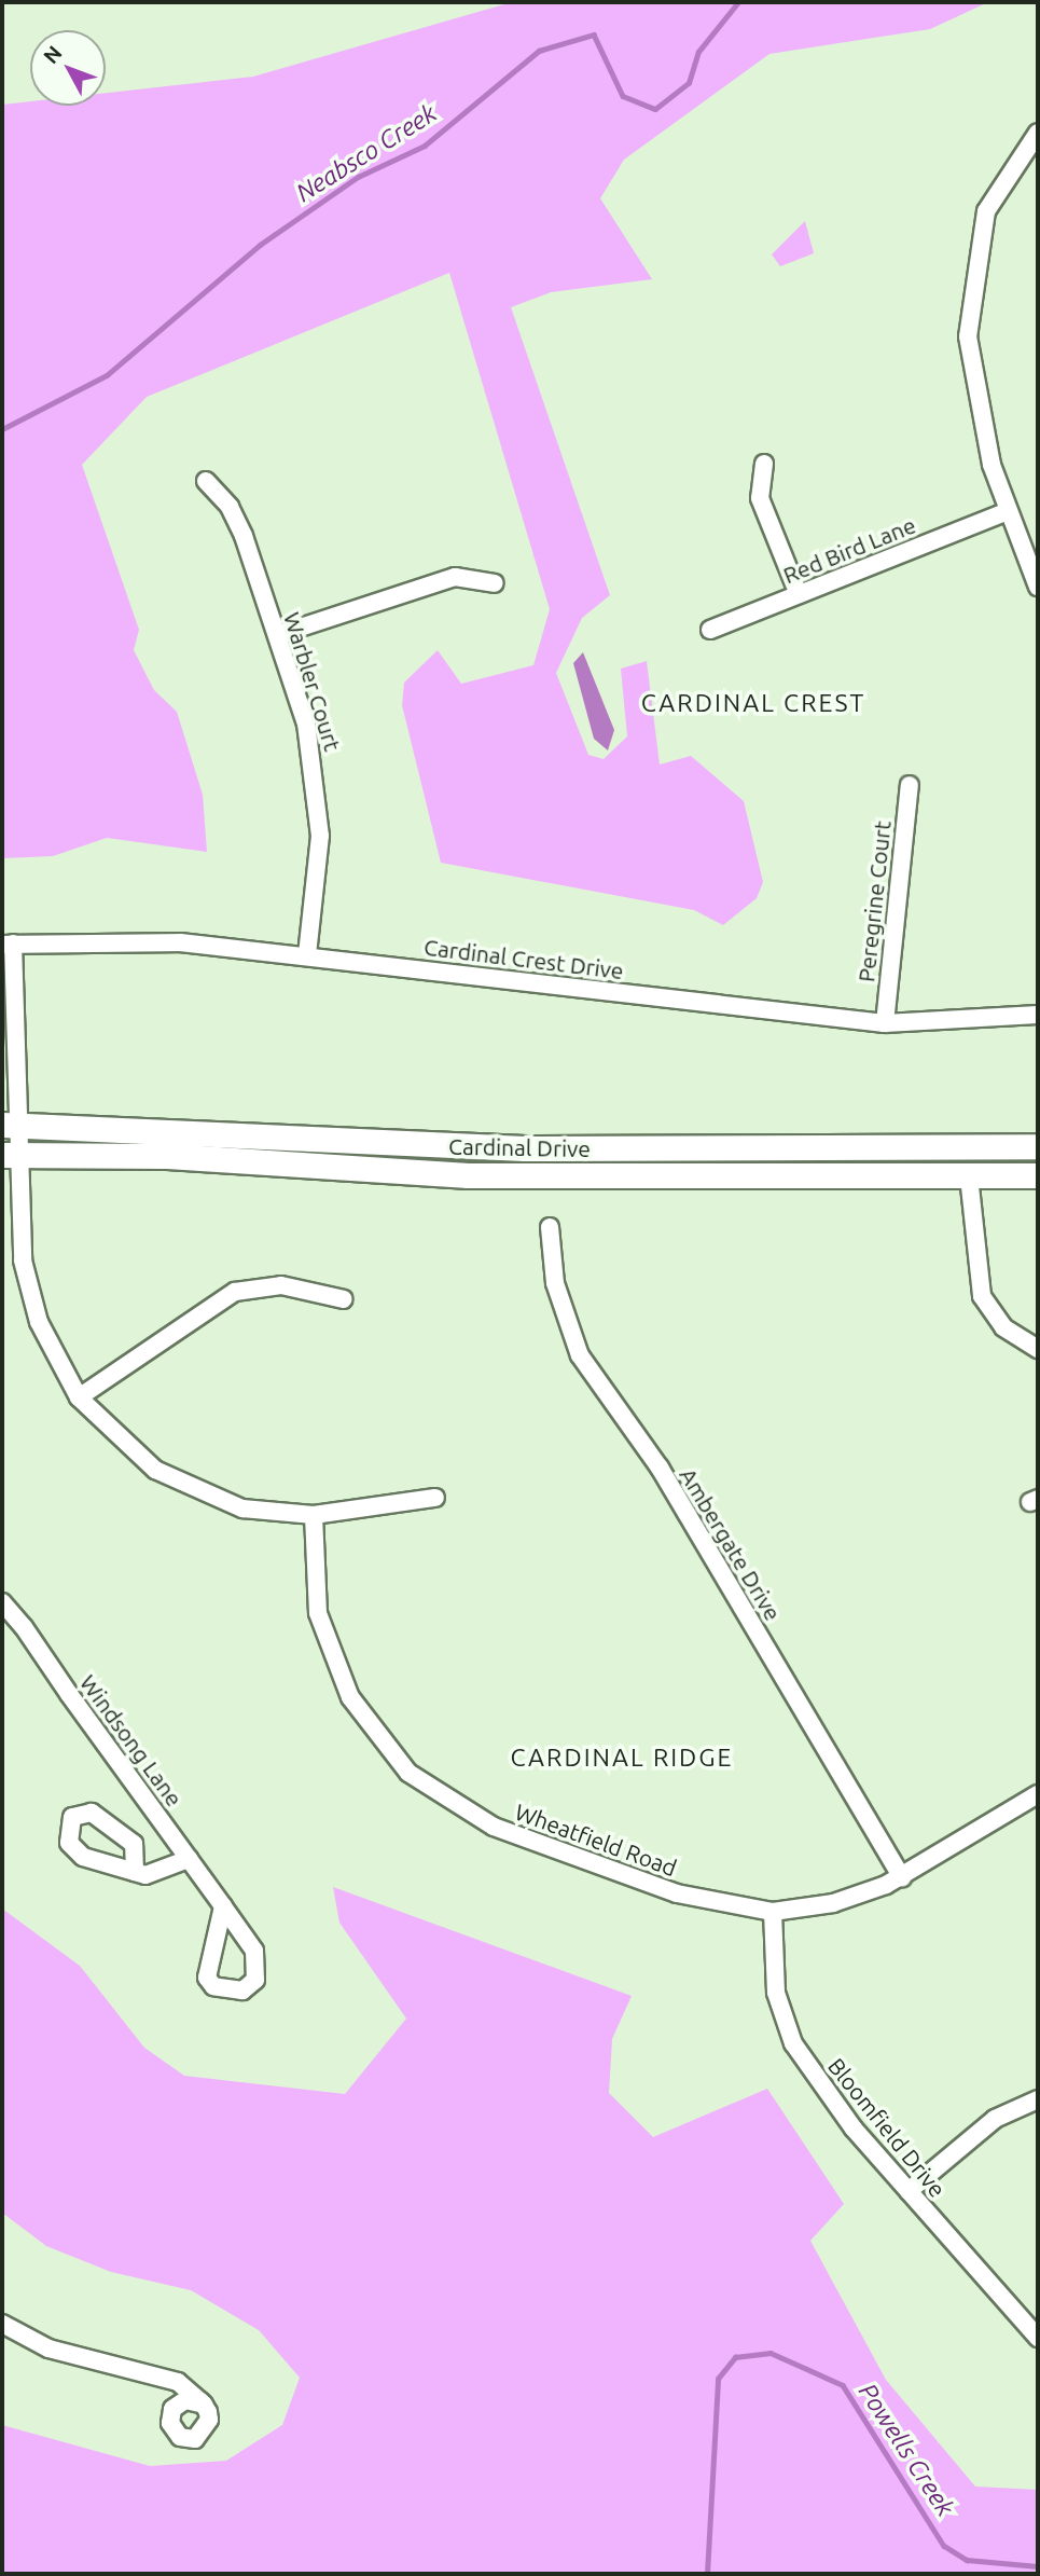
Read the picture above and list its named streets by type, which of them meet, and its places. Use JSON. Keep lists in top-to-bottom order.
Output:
{
  "streets": {
    "main road": ["Cardinal Drive"],
    "street": [
      "Red Bird Lane",
      "Warbler Court",
      "Peregrine Court",
      "Cardinal Crest Drive",
      "Ambergate Drive",
      "Windsong Lane",
      "Wheatfield Road",
      "Bloomfield Drive"
    ]
  },
  "crossings": [
    ["Warbler Court", "Cardinal Crest Drive"],
    ["Peregrine Court", "Cardinal Crest Drive"],
    ["Ambergate Drive", "Wheatfield Road"],
    ["Wheatfield Road", "Bloomfield Drive"]
  ],
  "districts": ["CARDINAL CREST", "CARDINAL RIDGE"],
  "water": ["Neabsco Creek", "Powells Creek"],
  "north": "top left"
}
